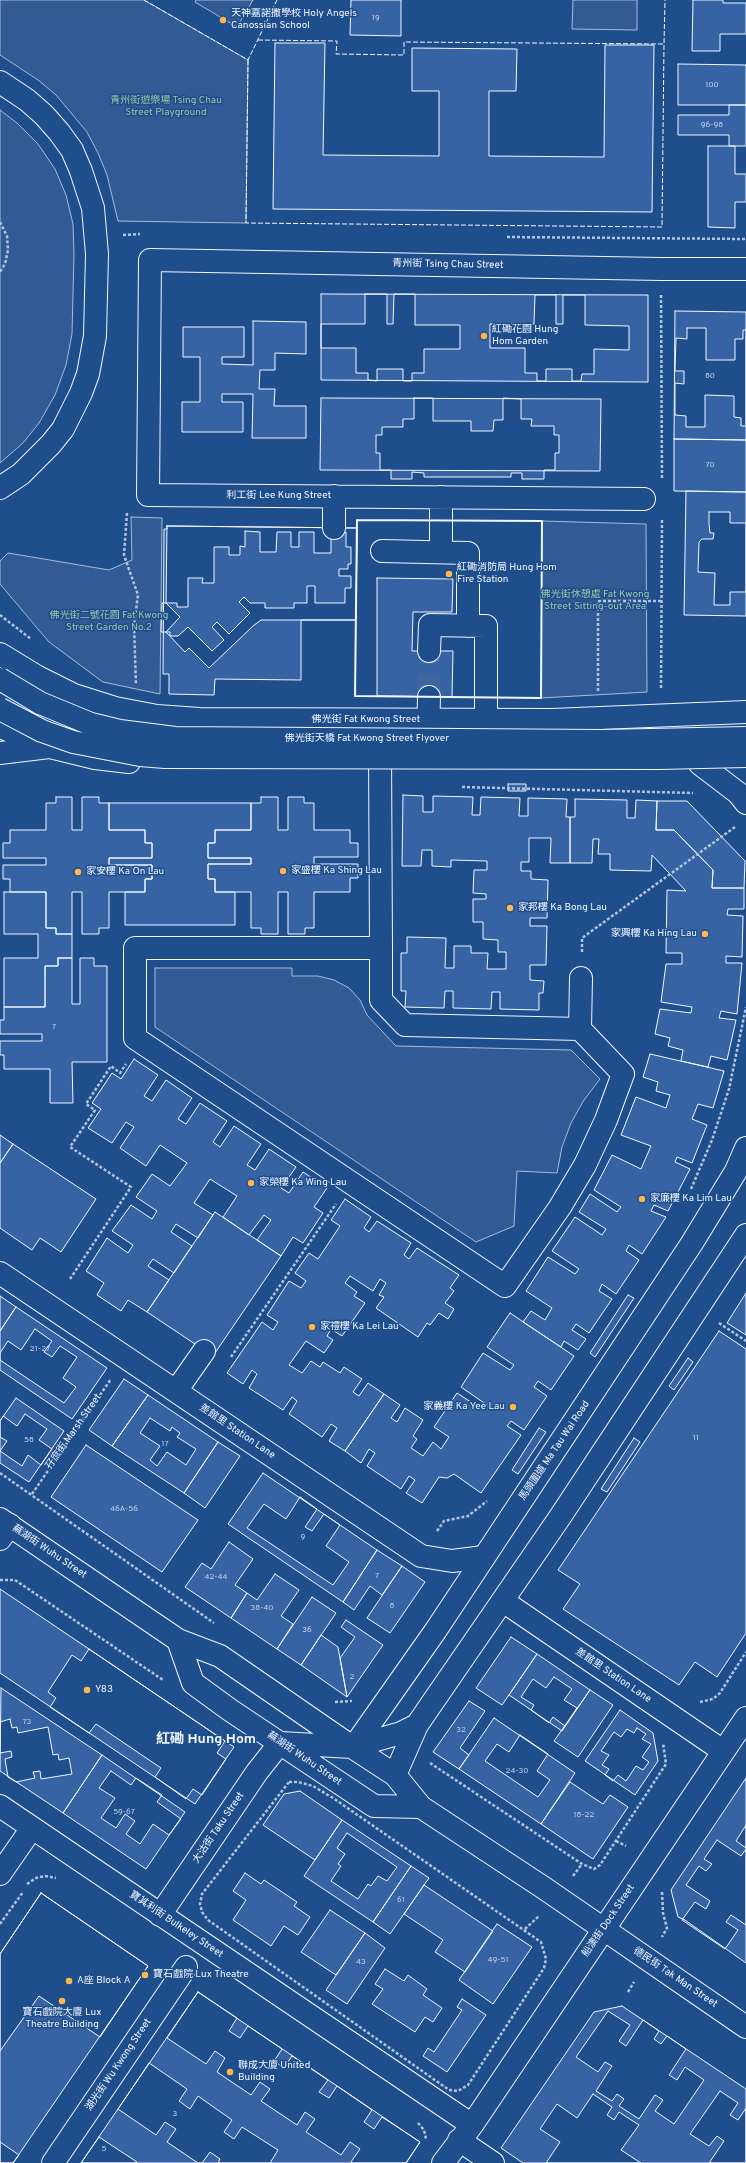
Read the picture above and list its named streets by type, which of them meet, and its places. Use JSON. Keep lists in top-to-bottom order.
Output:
{
  "streets": {
    "street": [
      "青州街 Tsing Chau Street",
      "利工街 Lee Kung Street",
      "佛光街 Fat Kwong Street",
      "佛光街天橋 Fat Kwong Street Flyover",
      "差館里 Station Lane",
      "馬頭圍道 Ma Tau Wai Road",
      "蕪湖街 Wuhu Street",
      "大沽街 Taku Street",
      "船澳街 Dock Street",
      "寶其利街 Bulkeley Street",
      "德民街 Tak Man Street",
      "湖光街 Wu Kwong Street"
    ],
    "path": ["孖庶街 Marsh Street"]
  },
  "crossings": [
    ["青州街 Tsing Chau Street", "利工街 Lee Kung Street"],
    ["差館里 Station Lane", "馬頭圍道 Ma Tau Wai Road"],
    ["差館里 Station Lane", "船澳街 Dock Street"],
    ["馬頭圍道 Ma Tau Wai Road", "蕪湖街 Wuhu Street"],
    ["蕪湖街 Wuhu Street", "大沽街 Taku Street"],
    ["蕪湖街 Wuhu Street", "船澳街 Dock Street"],
    ["蕪湖街 Wuhu Street", "德民街 Tak Man Street"],
    ["大沽街 Taku Street", "寶其利街 Bulkeley Street"],
    ["船澳街 Dock Street", "寶其利街 Bulkeley Street"],
    ["船澳街 Dock Street", "德民街 Tak Man Street"]
  ],
  "districts": ["紅磡 Hung Hom"],
  "parks": ["青州街遊樂場 Tsing Chau Street Playground", "佛光街休憩處 Fat Kwong Street Sitting-out Area", "佛光街二號花園 Fat Kwong Street Garden No.2"],
  "places": [
    "天神嘉諾撒學校 Holy Angels Canossian School",
    "紅磡花園 Hung Hom Garden",
    "紅磡消防局 Hung Hom Fire Station",
    "家盛樓 Ka Shing Lau",
    "家安樓 Ka On Lau",
    "家邦樓 Ka Bong Lau",
    "家興樓 Ka Hing Lau",
    "家榮樓 Ka Wing Lau",
    "家廉樓 Ka Lim Lau",
    "家禮樓 Ka Lei Lau",
    "家義樓 Ka Yee Lau",
    "Y83",
    "寶石戲院 Lux Theatre",
    "A座 Block A",
    "寶石戲院大廈 Lux Theatre Building",
    "聯成大廈 United Building"
  ],
  "house_numbers": [
    "19",
    "100",
    "96-98",
    "80",
    "70",
    "7",
    "21-27",
    "11",
    "58",
    "17",
    "46A-56",
    "9",
    "7",
    "42-44",
    "8",
    "38-40",
    "36",
    "2",
    "73",
    "32",
    "24-30",
    "59-67",
    "18-22",
    "61",
    "49-51",
    "43",
    "3",
    "5"
  ]
}
